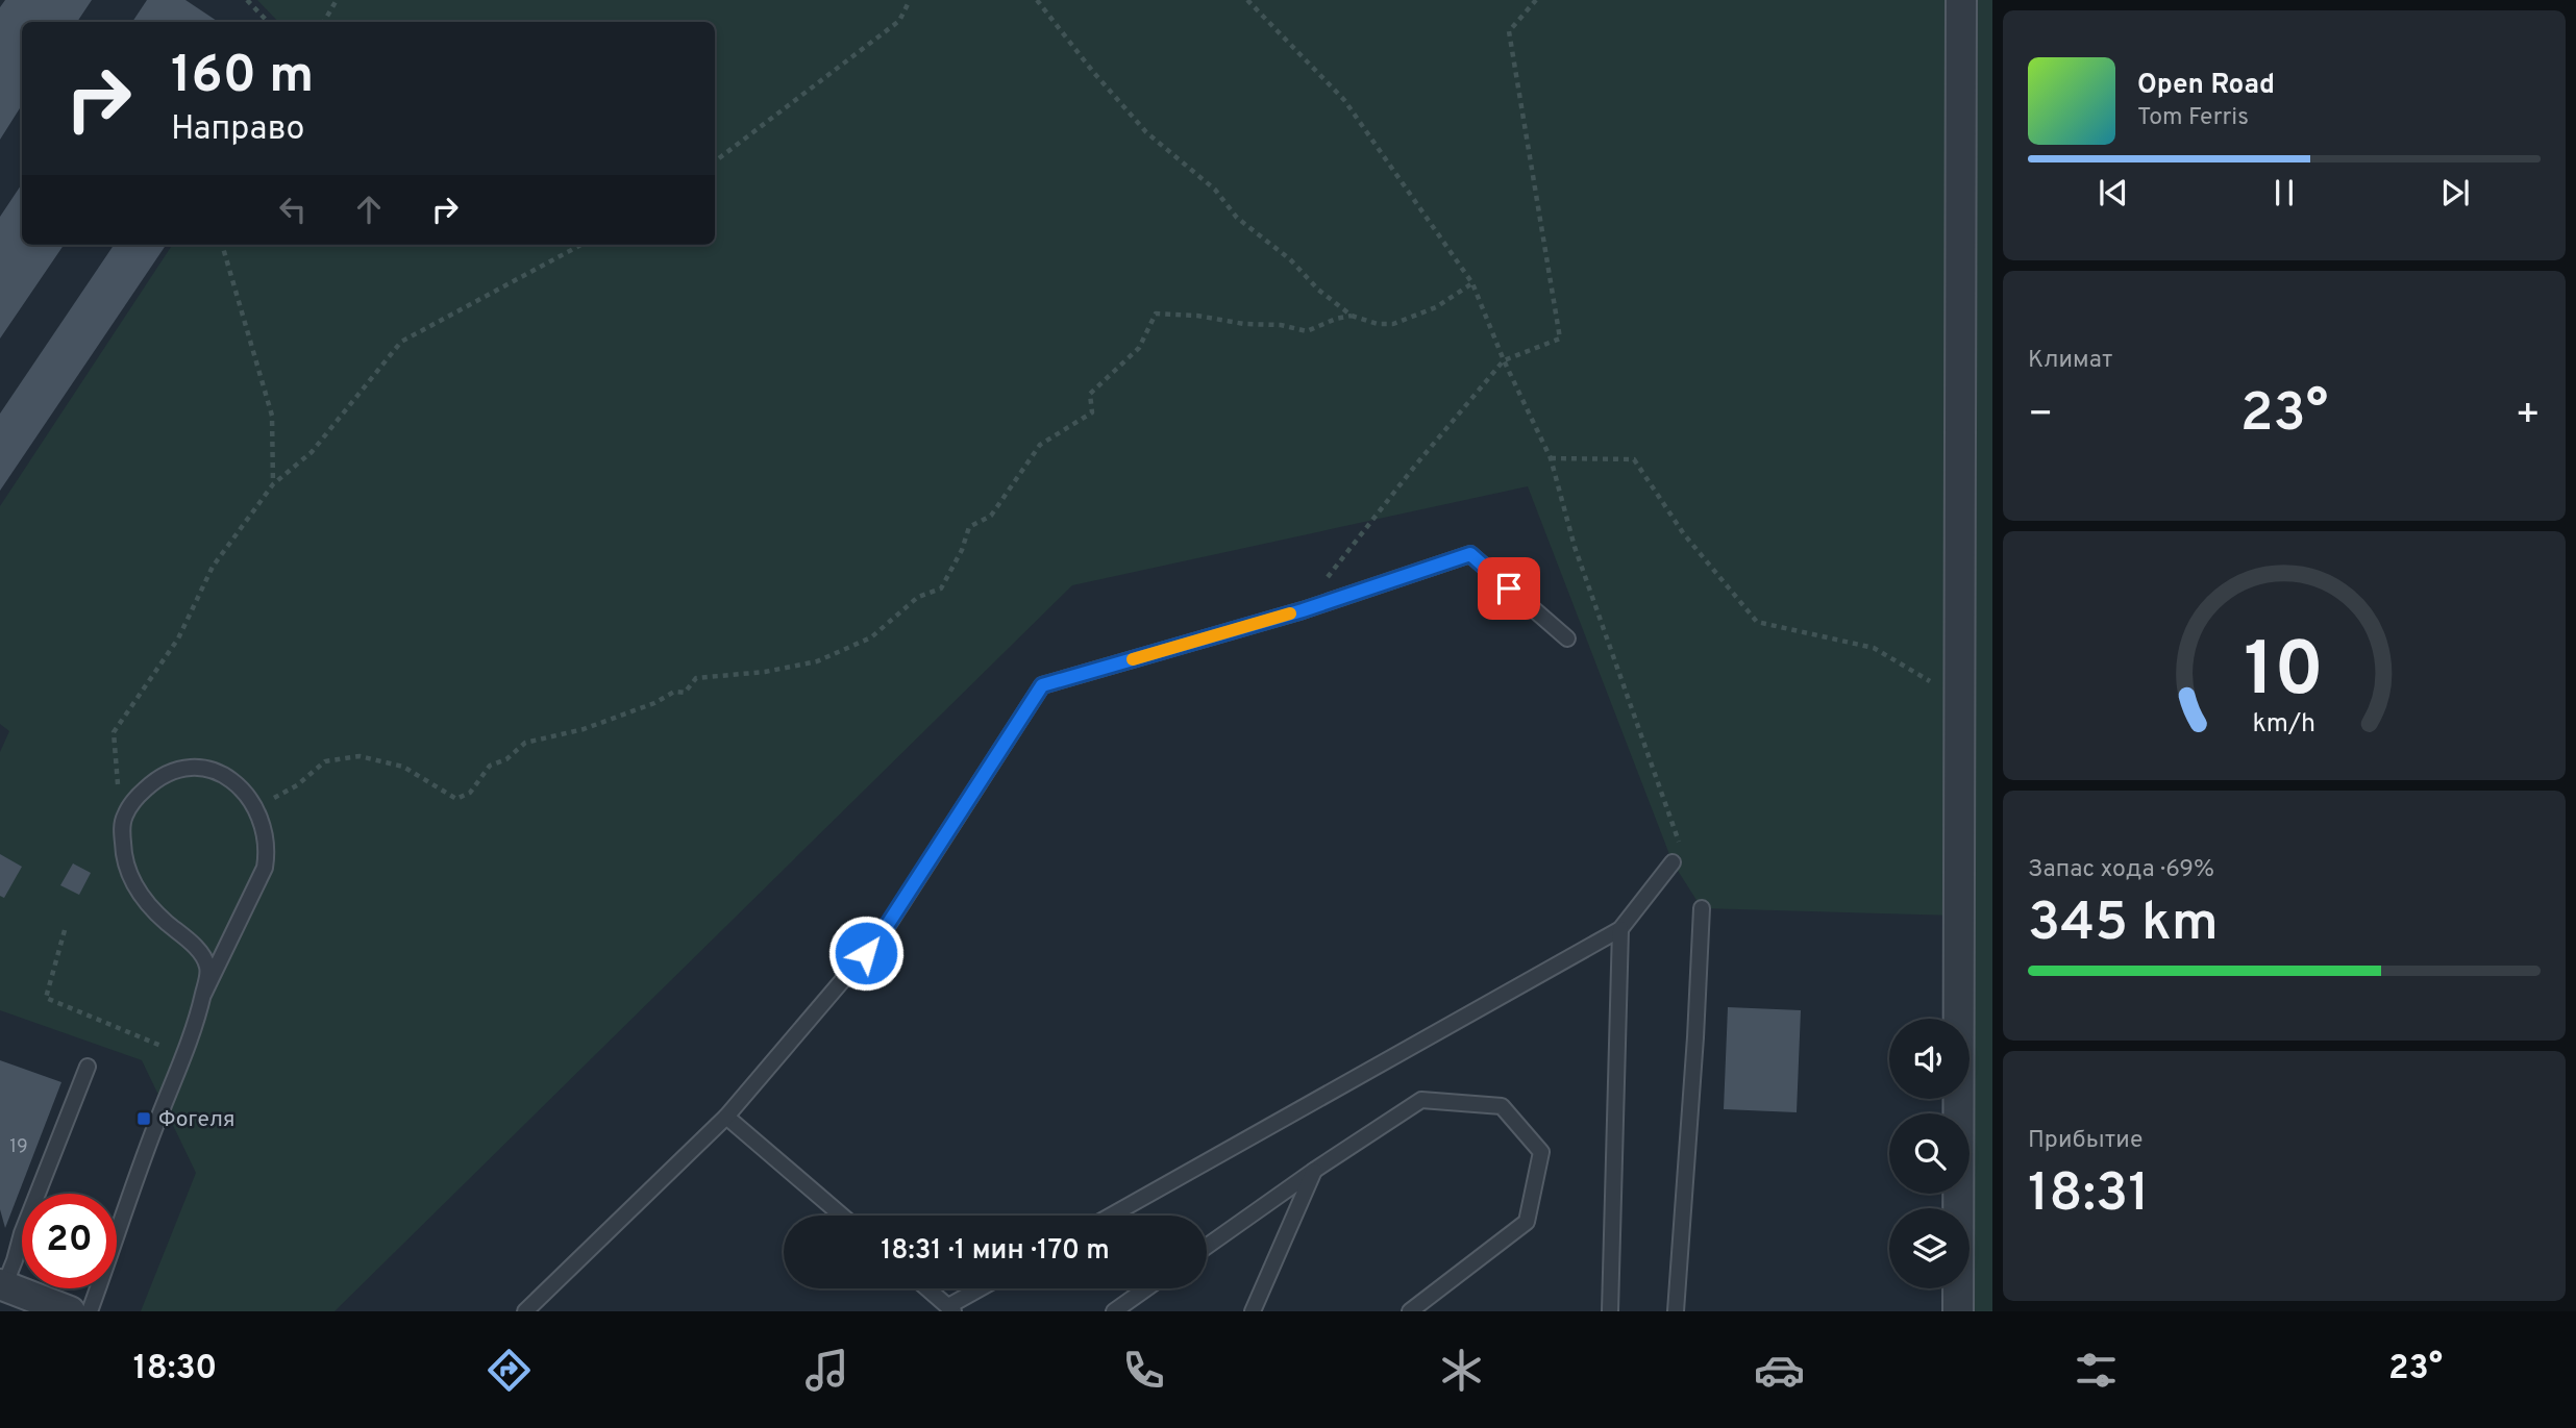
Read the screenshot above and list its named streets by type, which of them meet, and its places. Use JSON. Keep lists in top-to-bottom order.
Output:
{
  "places": {
    "transit": ["Фогеля"]
  },
  "house_numbers": ["19"],
  "page": {
    "turn": ["160 m", "Направо"],
    "song": ["Open Road", "Tom Ferris"],
    "tile": [
      "Климат",
      ["Запас хода · 69%", "345 km"],
      ["Прибытие", "18:31"]
    ],
    "heat": ["−", "23°", "+"],
    "limit": "20",
    "trip": "18:31 · 1 мин · 170 m",
    "tabs": ["18:30", "23°"],
    "gauge": ["10", "km/h"]
  }
}
